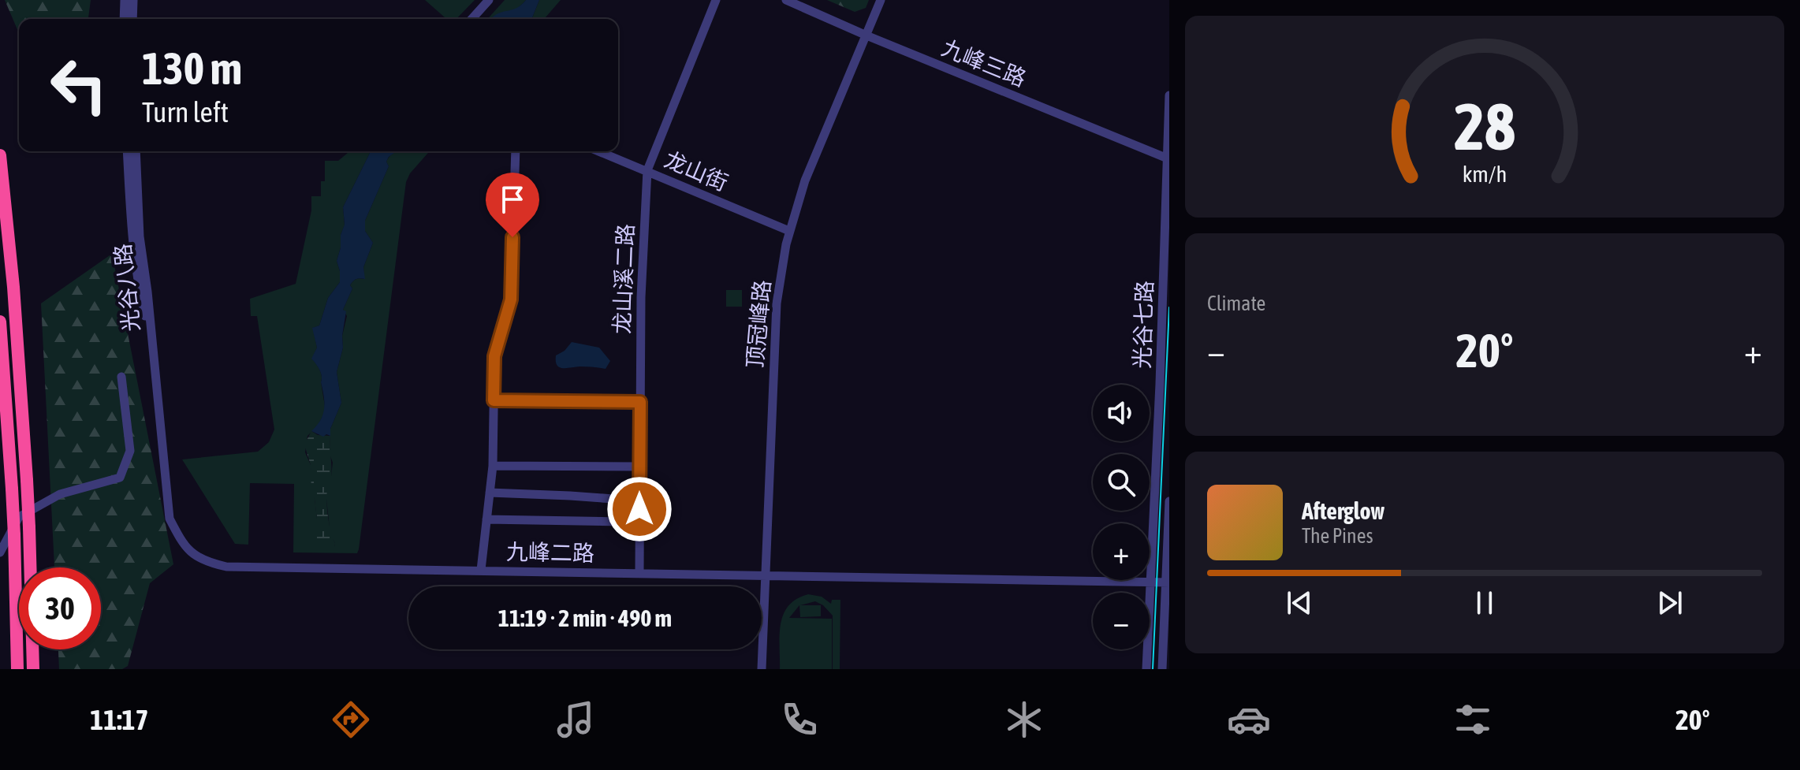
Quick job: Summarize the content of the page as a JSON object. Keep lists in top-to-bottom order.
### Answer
{
  "streets": {
    "street": [
      "九峰三路",
      "龙山街",
      "龙山溪二路",
      "光谷八路",
      "顶冠峰路",
      "光谷七路",
      "九峰二路"
    ]
  },
  "crossings": [
    ["九峰三路", "顶冠峰路"],
    ["九峰三路", "光谷七路"],
    ["龙山街", "龙山溪二路"],
    ["龙山街", "顶冠峰路"],
    ["龙山溪二路", "九峰二路"],
    ["光谷八路", "九峰二路"],
    ["顶冠峰路", "九峰二路"],
    ["光谷七路", "九峰二路"]
  ],
  "page": {
    "turn": ["130 m", "Turn left"],
    "tile": "Climate",
    "heat": ["−", "20°", "+"],
    "map_buttons": ["+", "−"],
    "song": ["Afterglow", "The Pines"],
    "limit": "30",
    "trip": "11:19 · 2 min · 490 m",
    "tabs": ["11:17", "20°"],
    "gauge": ["28", "km/h"]
  }
}
